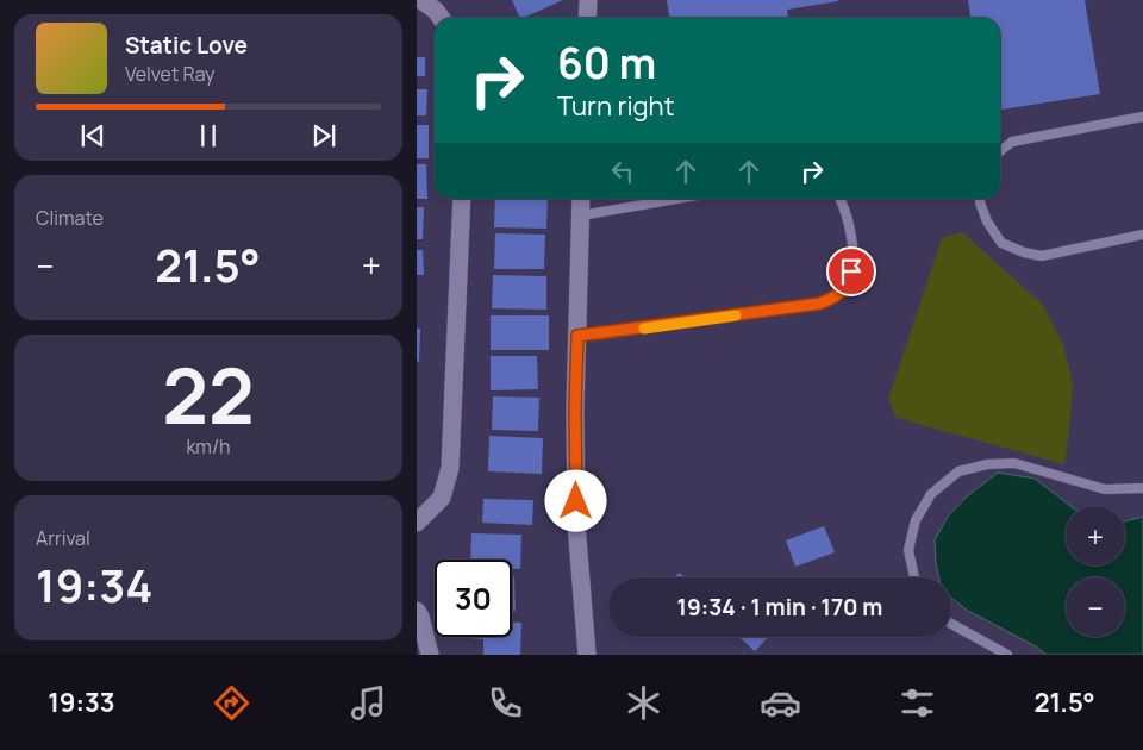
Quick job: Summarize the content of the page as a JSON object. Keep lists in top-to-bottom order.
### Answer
{
  "page": {
    "turn": ["60 m", "Turn right"],
    "song": ["Static Love", "Velvet Ray"],
    "tile": [
      "Climate",
      ["22", "km/h"],
      ["Arrival", "19:34"]
    ],
    "heat": ["−", "21.5°", "+"],
    "map_buttons": ["+", "−"],
    "limit": "30",
    "trip": "19:34 · 1 min · 170 m",
    "tabs": ["19:33", "21.5°"]
  }
}
